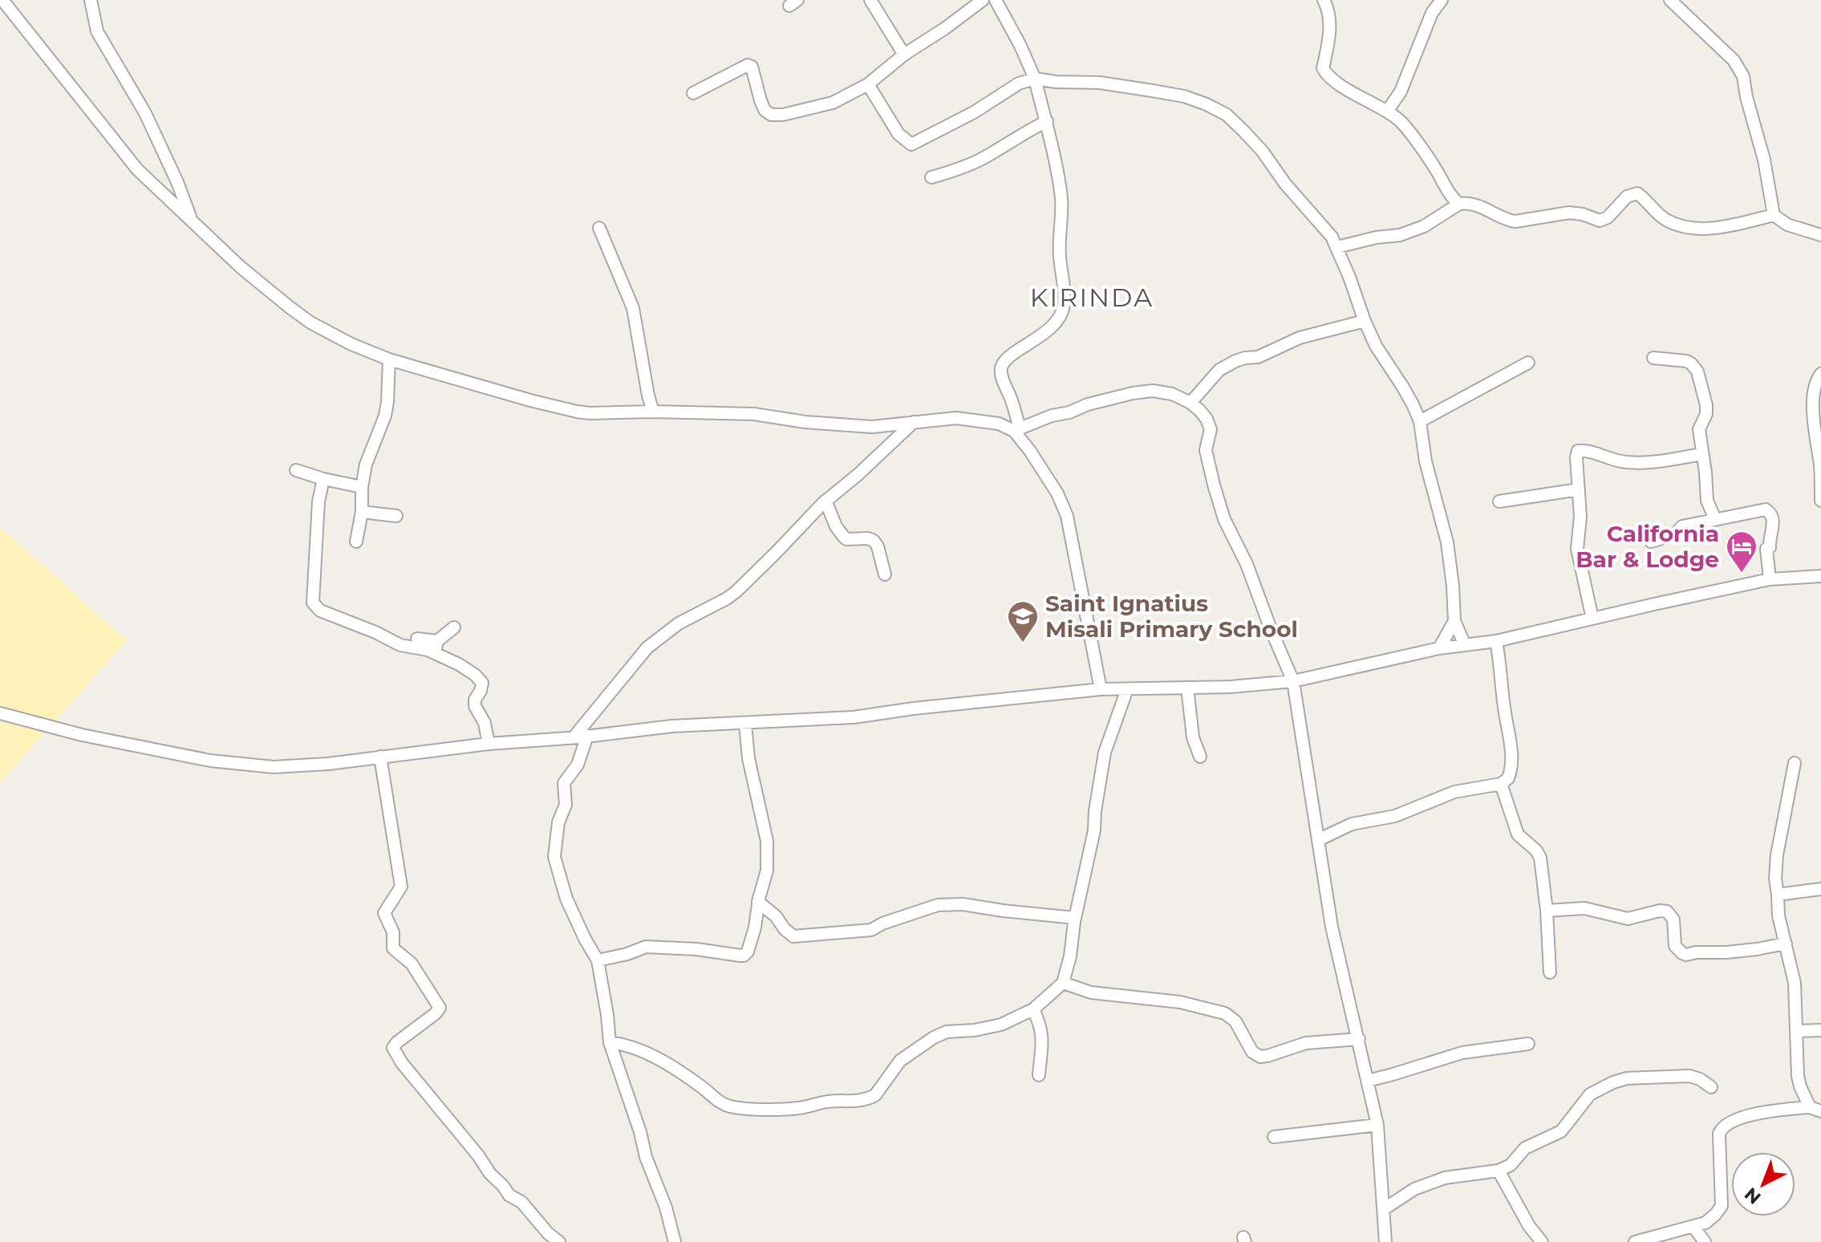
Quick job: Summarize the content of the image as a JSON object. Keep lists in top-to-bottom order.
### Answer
{
  "districts": ["KIRINDA"],
  "places": {
    "hotel": ["California Bar & Lodge"],
    "school or university": ["Saint Ignatius Misali Primary School"]
  },
  "north": "bottom left"
}
